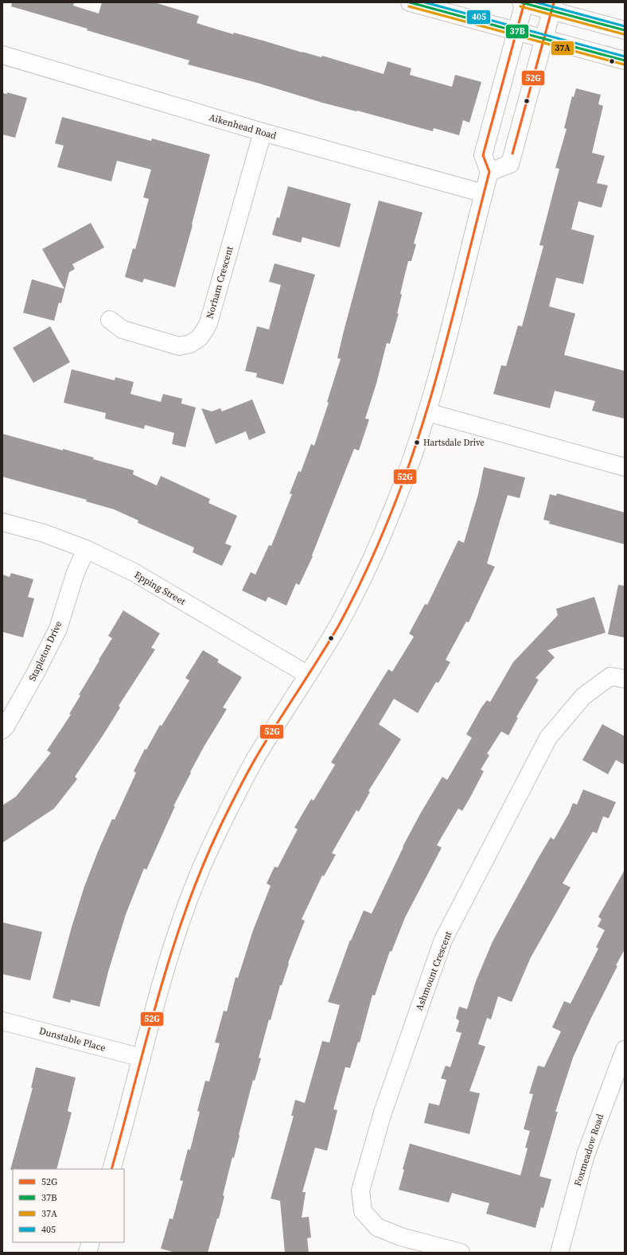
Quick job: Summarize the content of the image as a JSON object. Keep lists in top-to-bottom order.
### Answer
{
  "streets": {
    "street": [
      "Aikenhead Road",
      "Norham Crescent",
      "Epping Street",
      "Stapleton Drive",
      "Ashmount Crescent",
      "Dunstable Place",
      "Foxmeadow Road"
    ]
  },
  "crossings": [
    ["Aikenhead Road", "Norham Crescent"],
    ["Epping Street", "Stapleton Drive"]
  ],
  "places": ["Hartsdale Drive"],
  "lines": [
    "transit line 52G",
    "transit line 37B",
    "transit line 405",
    "transit line 37A"
  ],
  "legend": [
    "52G",
    "37B",
    "37A",
    "405"
  ]
}
